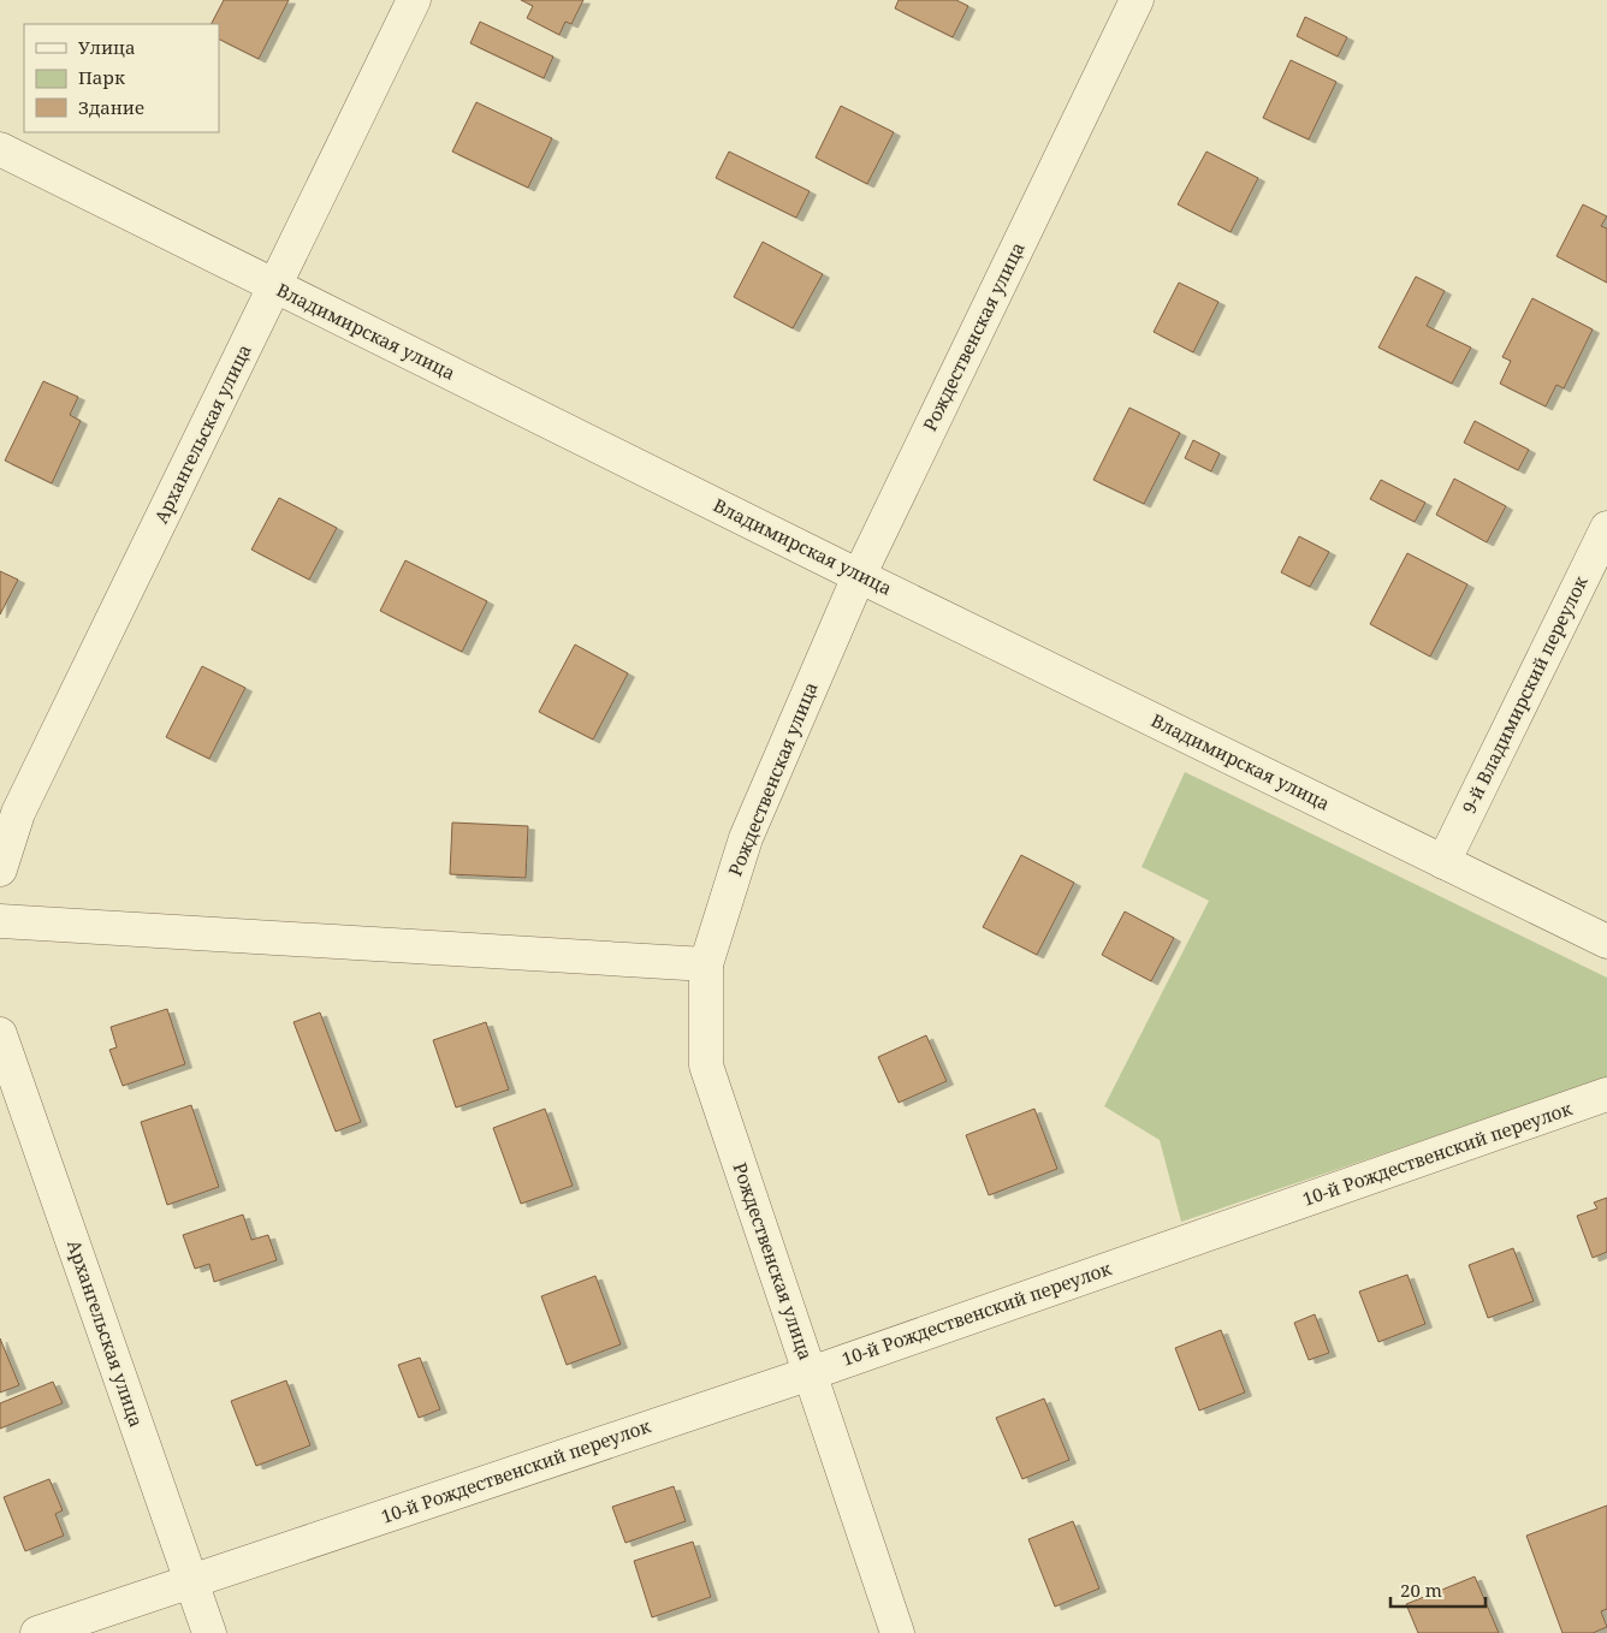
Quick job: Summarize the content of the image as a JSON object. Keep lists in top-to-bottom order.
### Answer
{
  "streets": {
    "street": [
      "Владимирская улица",
      "Рождественская улица",
      "Архангельская улица",
      "9-й Владимирский переулок",
      "10-й Рождественский переулок"
    ]
  },
  "crossings": [
    ["Владимирская улица", "Рождественская улица"],
    ["Владимирская улица", "Архангельская улица"],
    ["Владимирская улица", "9-й Владимирский переулок"],
    ["Рождественская улица", "10-й Рождественский переулок"],
    ["Архангельская улица", "10-й Рождественский переулок"]
  ],
  "legend": ["Улица", "Парк", "Здание"],
  "scale_bar": "20 m"
}
